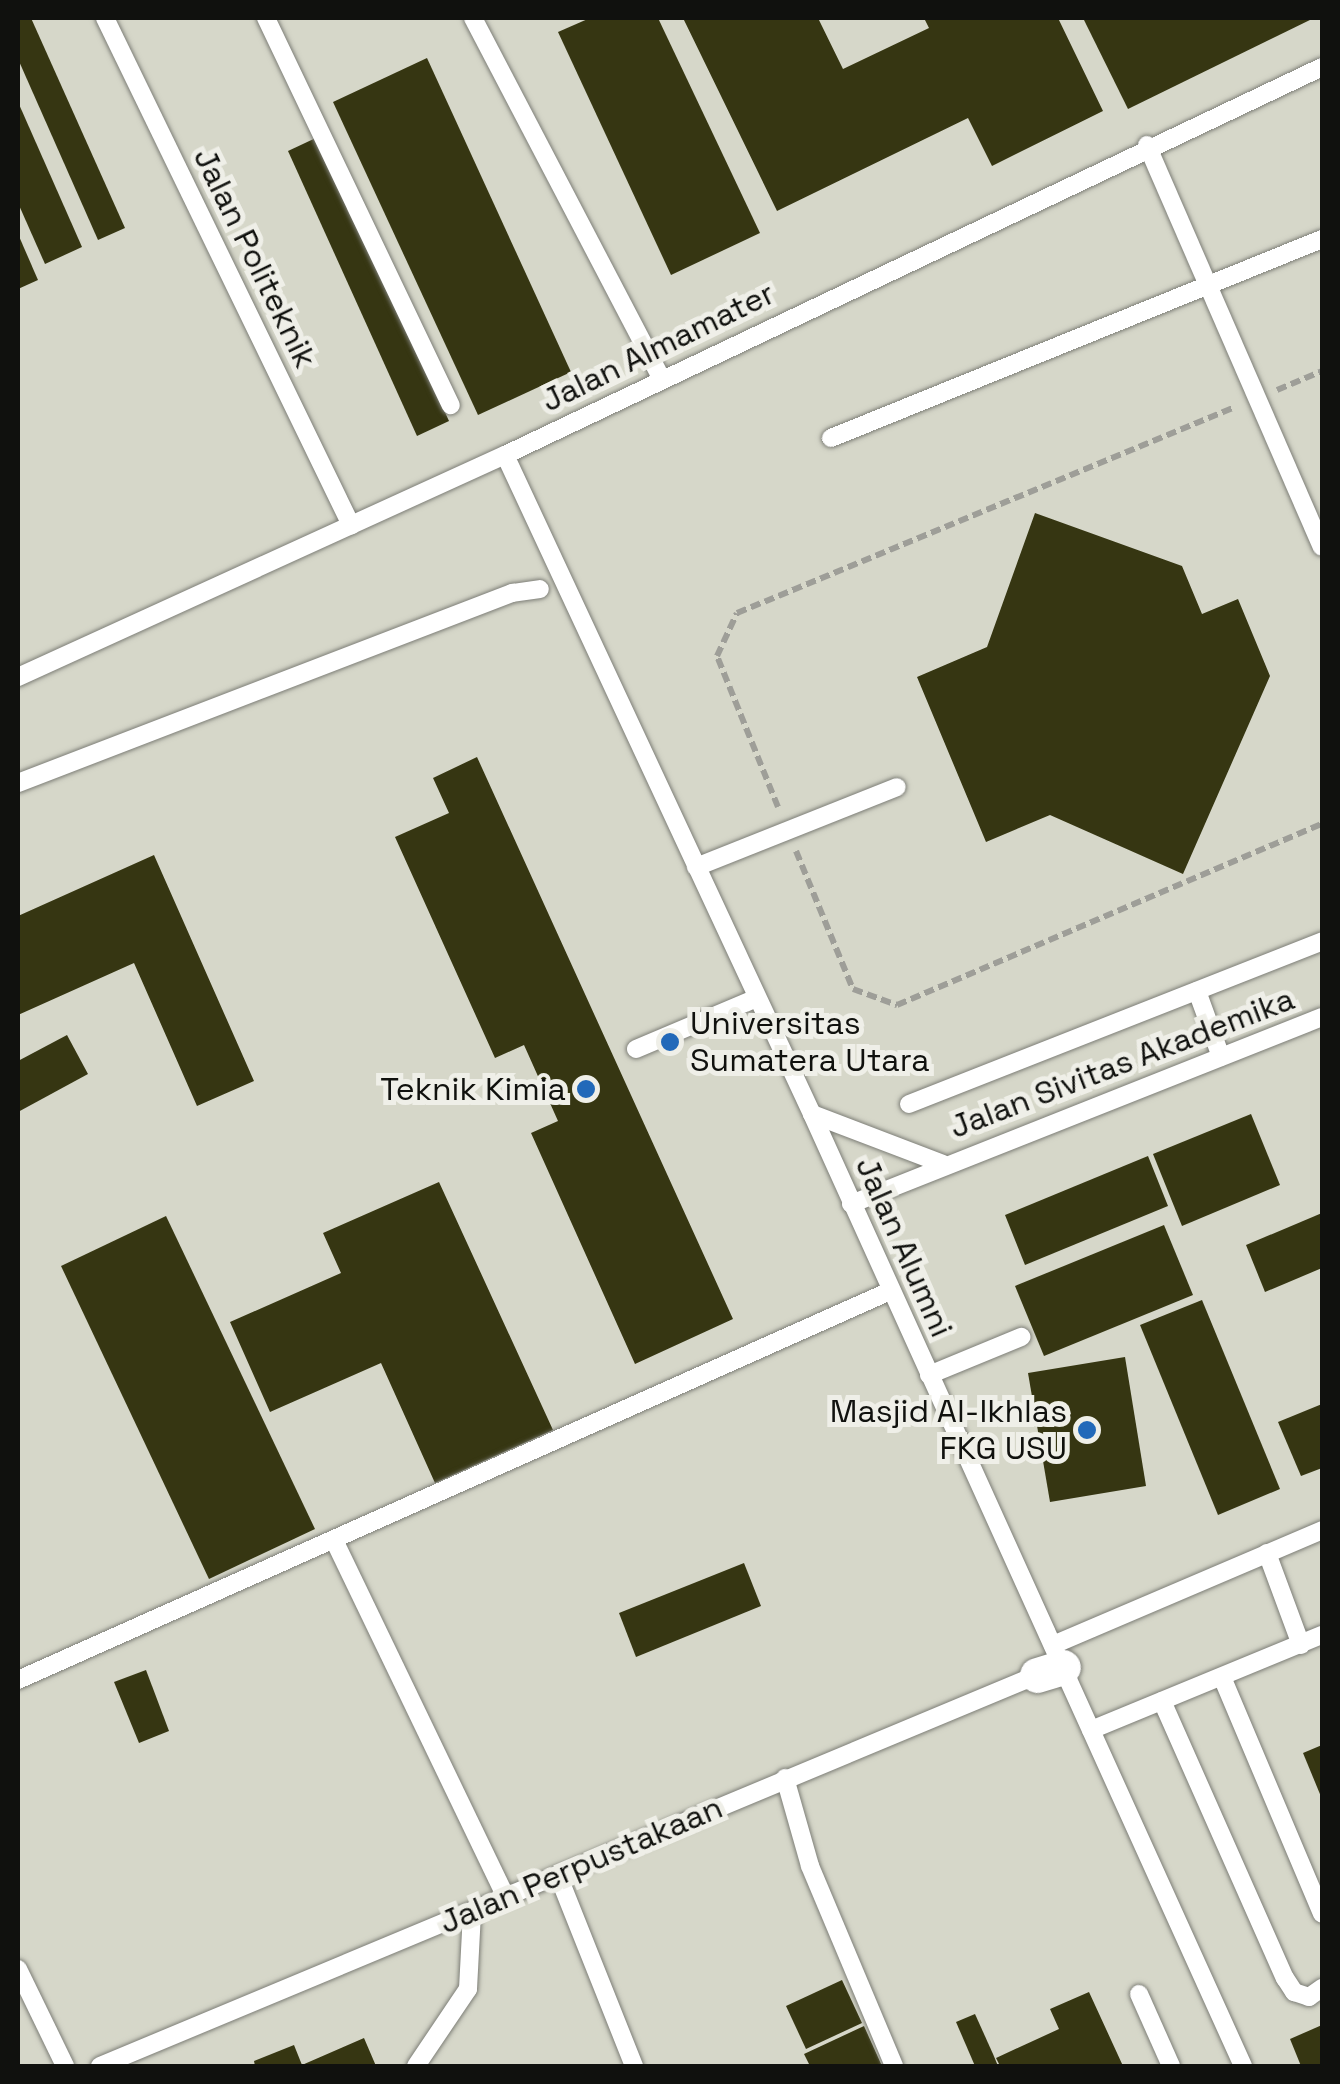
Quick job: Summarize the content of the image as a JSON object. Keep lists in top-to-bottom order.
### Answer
{
  "streets": {
    "lane": [
      "Jalan Politeknik",
      "Jalan Almamater",
      "Jalan Sivitas Akademika",
      "Jalan Alumni",
      "Jalan Perpustakaan"
    ]
  },
  "crossings": [
    ["Jalan Politeknik", "Jalan Almamater"],
    ["Jalan Almamater", "Jalan Alumni"],
    ["Jalan Sivitas Akademika", "Jalan Alumni"],
    ["Jalan Alumni", "Jalan Perpustakaan"]
  ],
  "places": ["Universitas Sumatera Utara", "Teknik Kimia", "Masjid Al-Ikhlas FKG USU"]
}
